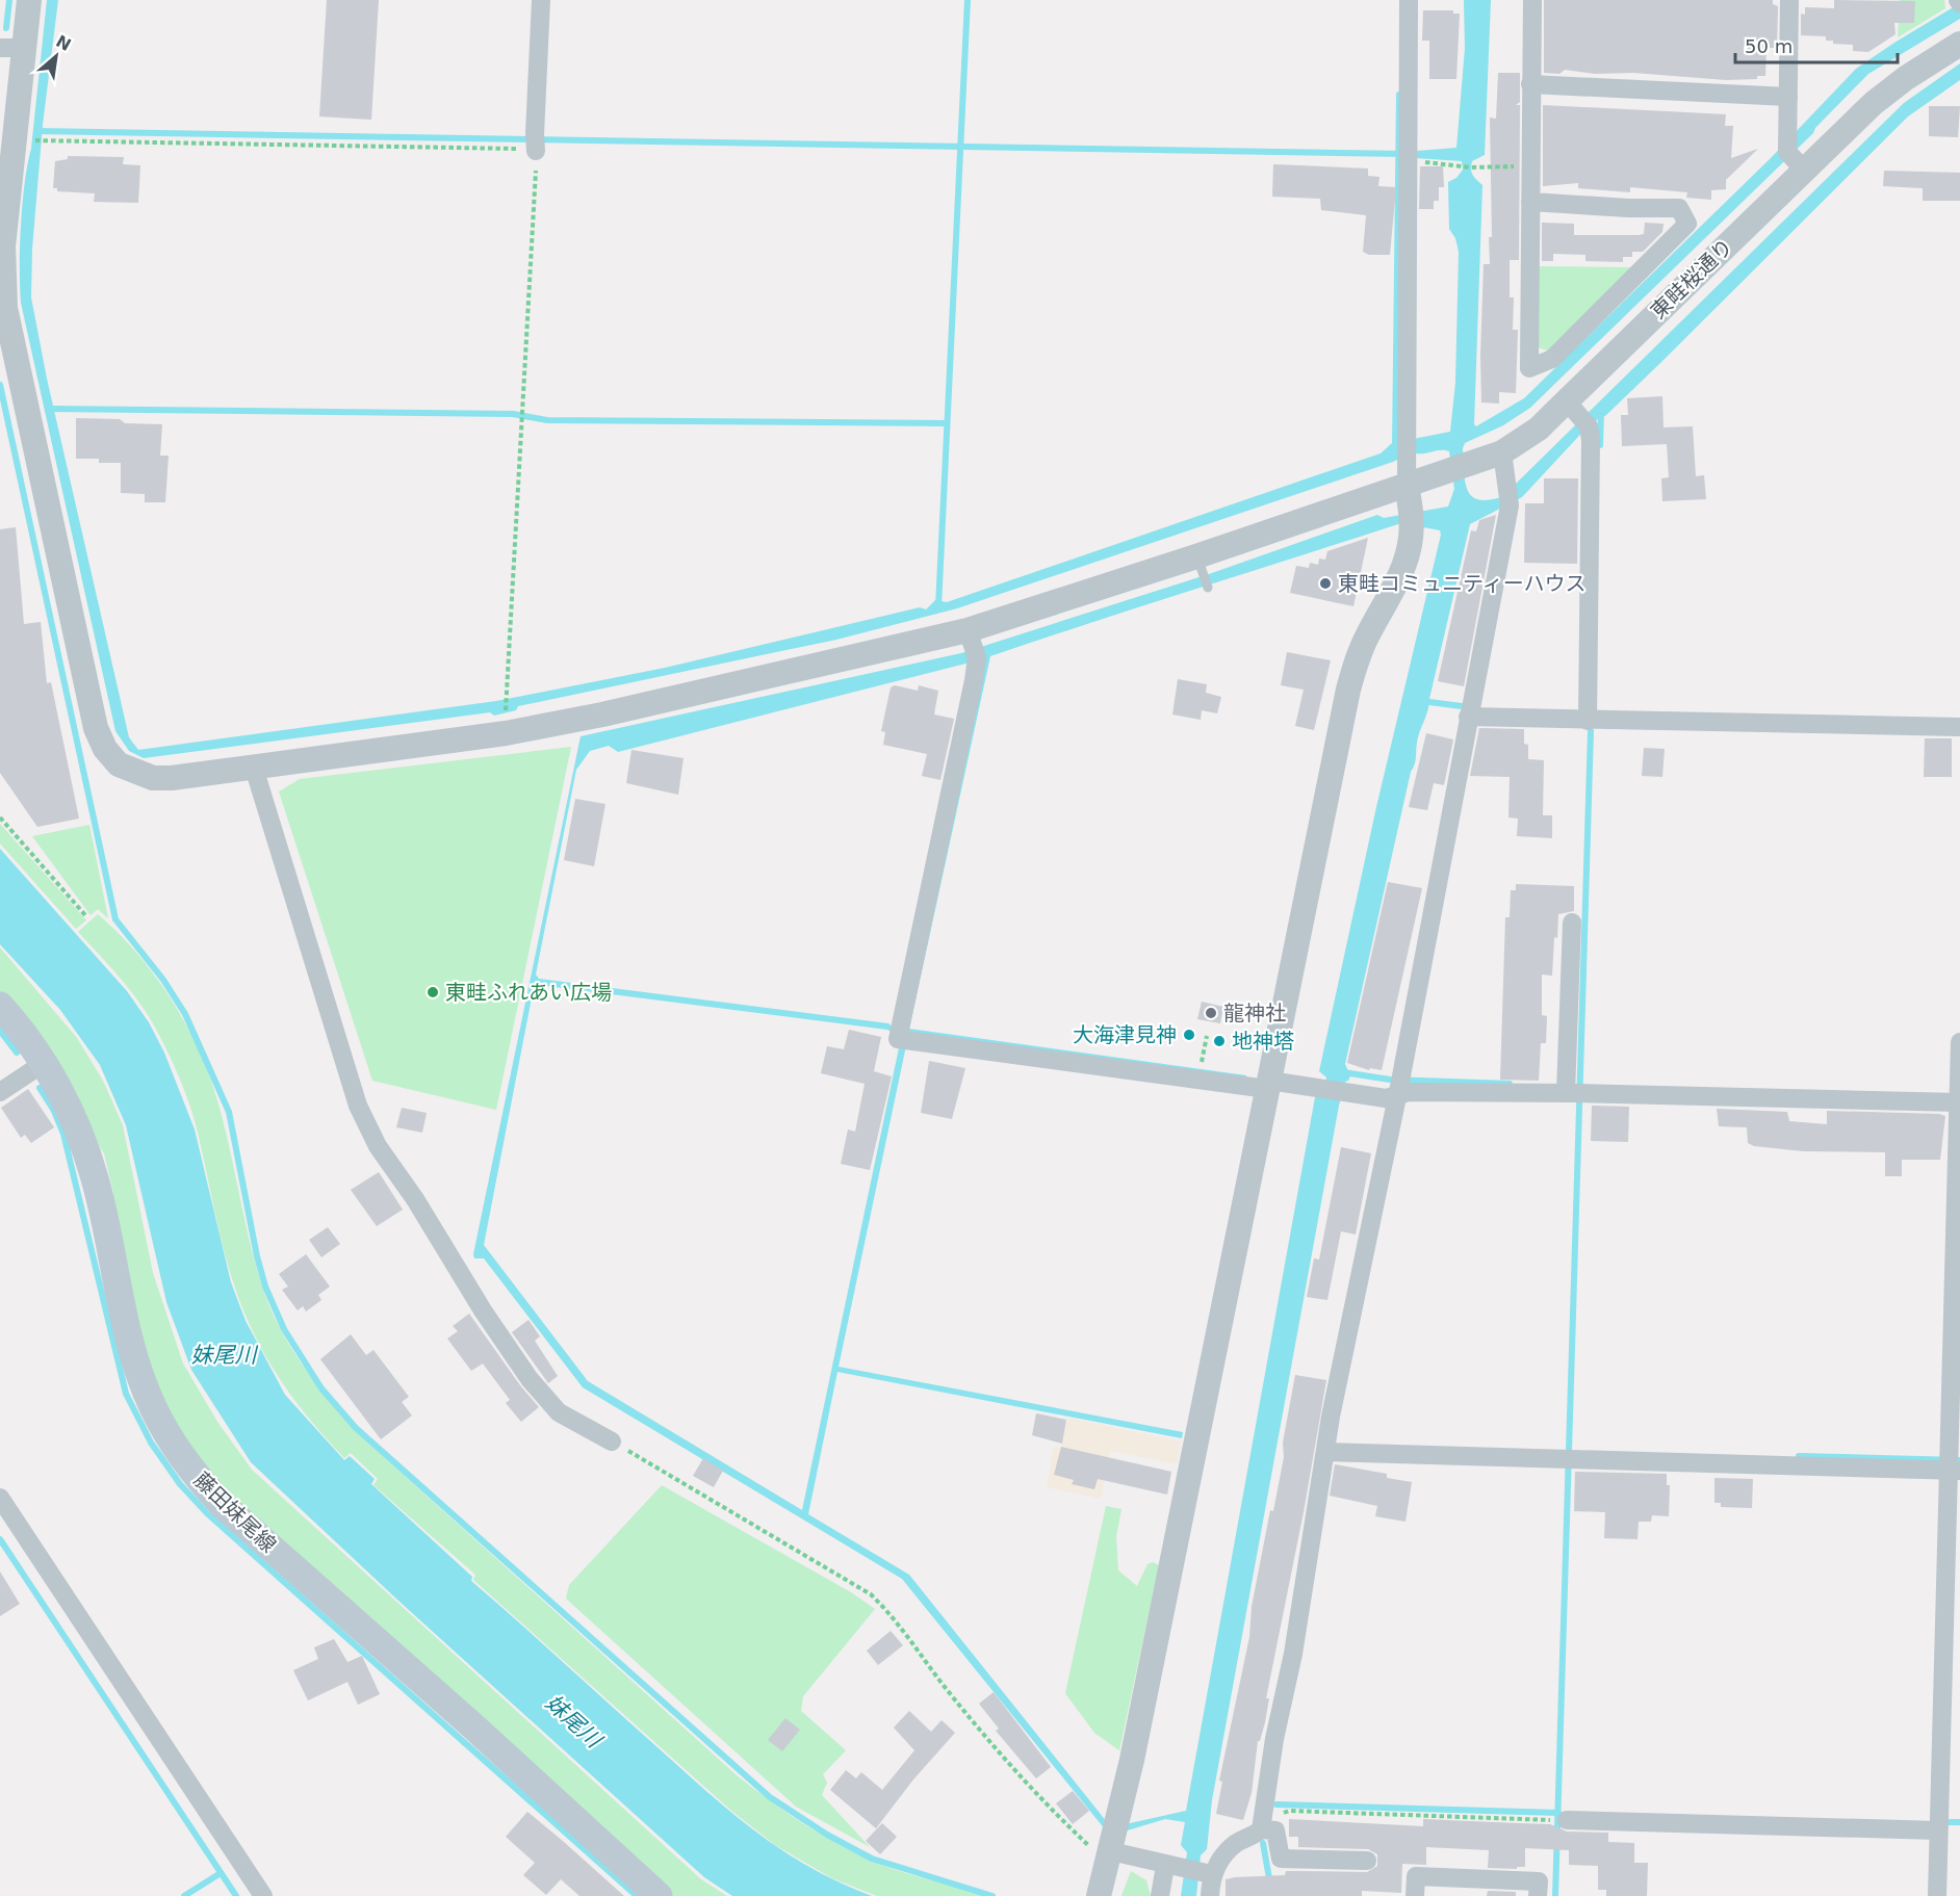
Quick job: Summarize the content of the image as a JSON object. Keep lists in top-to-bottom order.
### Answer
{
  "streets": {
    "main road": ["藤田妹尾線"],
    "street": ["東畦桜通り"]
  },
  "water": ["妹尾川"],
  "places": [
    "東畦コミュニティーハウス",
    "東畦ふれあい広場",
    "龍神社",
    "大海津見神",
    "地神塔"
  ],
  "scale_bar": "50 m",
  "north": "top right"
}
